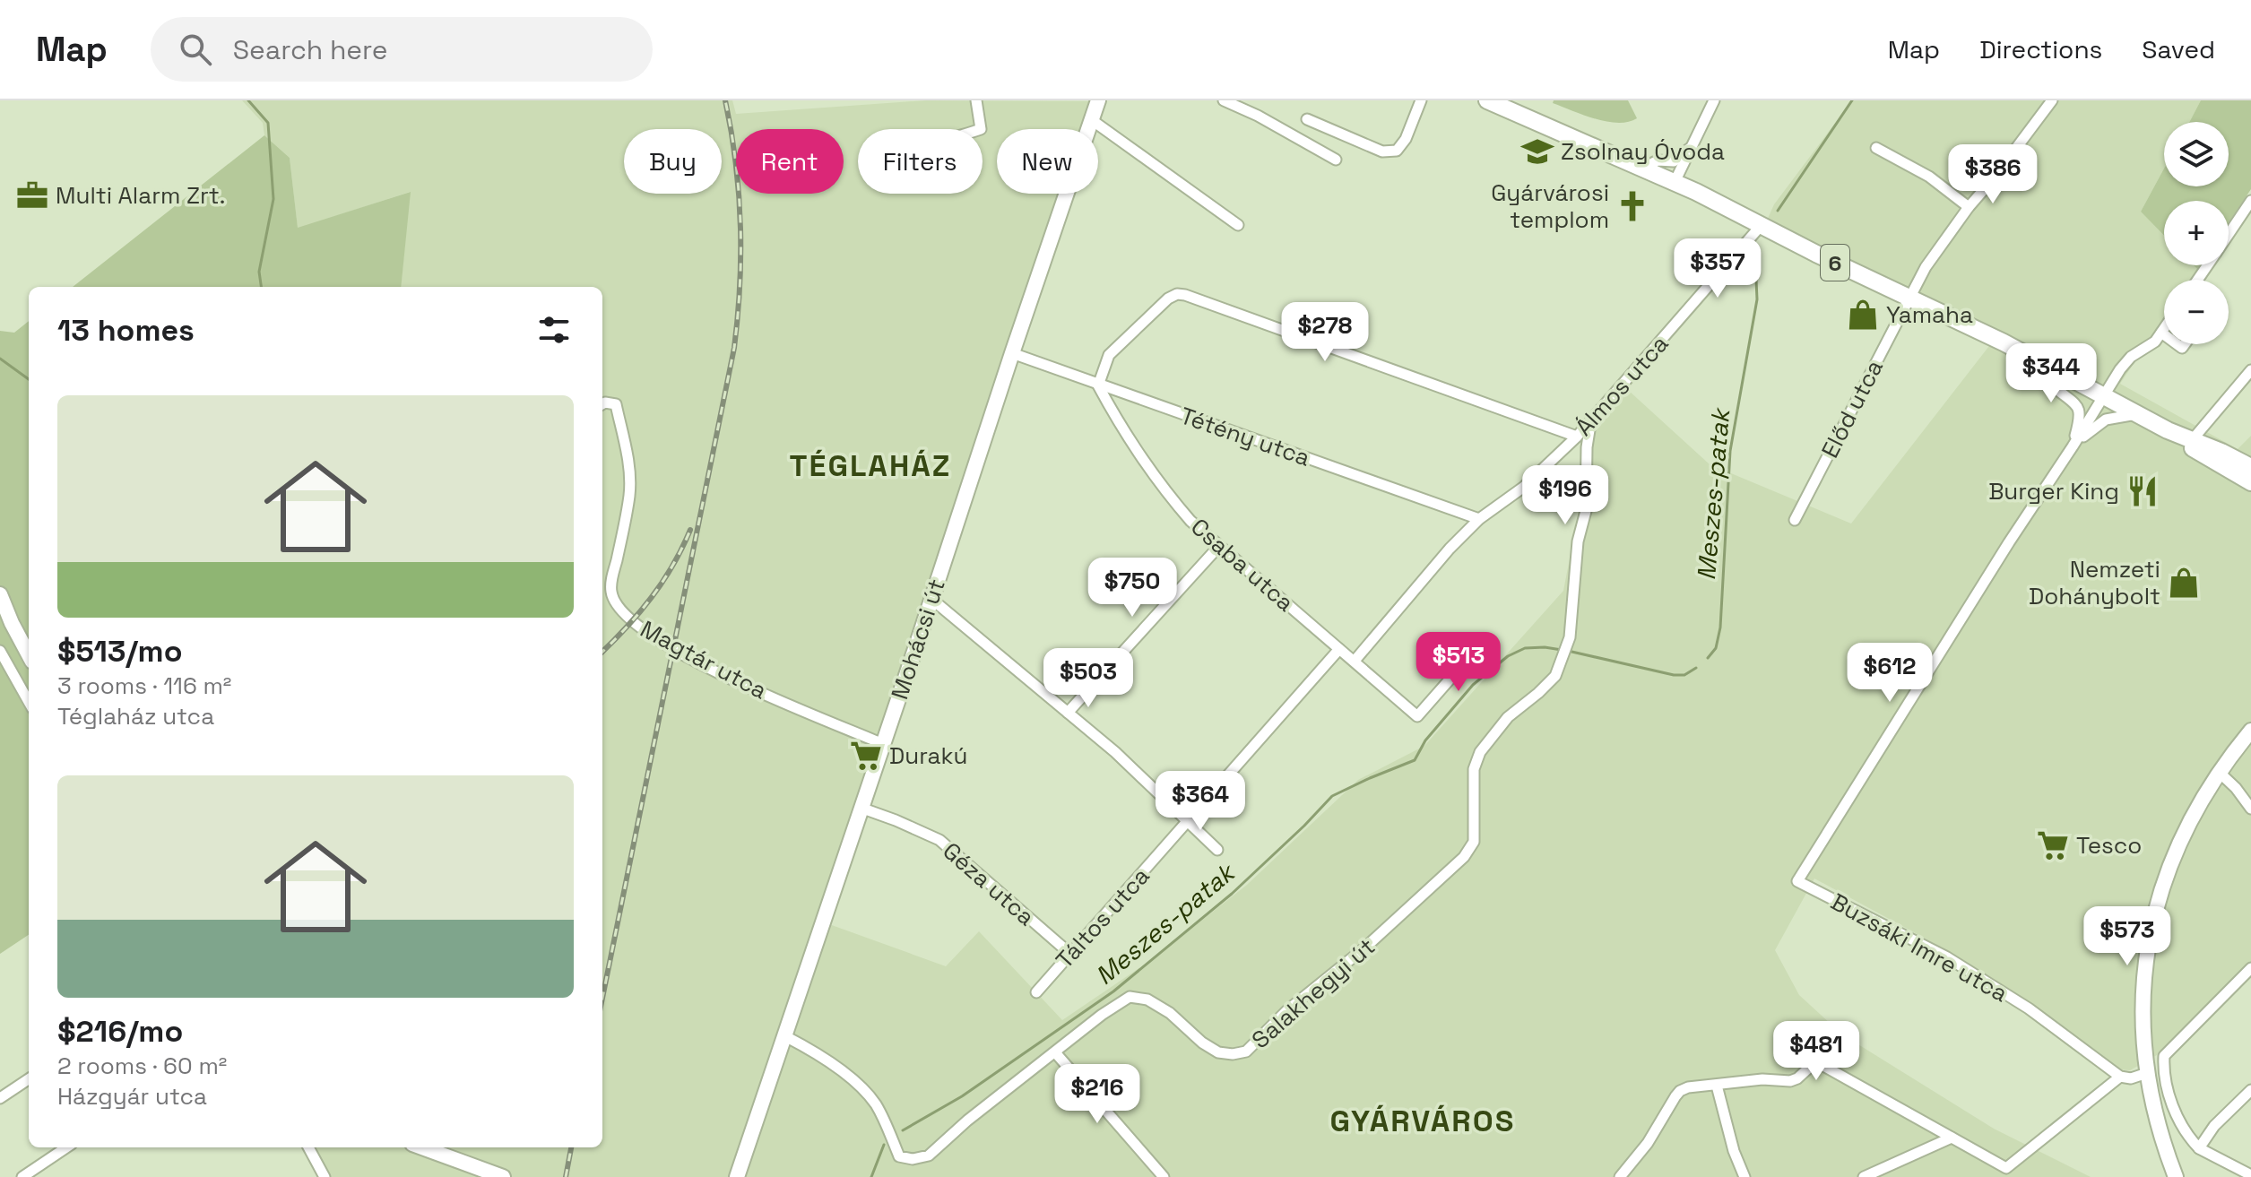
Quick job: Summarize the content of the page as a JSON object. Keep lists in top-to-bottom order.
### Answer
{
  "streets": {
    "main road": ["6", "Mohácsi út"],
    "street": [
      "Álmos utca",
      "Előd utca",
      "Tétény utca",
      "Csaba utca",
      "Magtár utca",
      "Géza utca",
      "Táltos utca",
      "Buzsáki Imre utca",
      "Salakhegyi út"
    ]
  },
  "crossings": [
    ["6", "Álmos utca"],
    ["6", "Előd utca"],
    ["Álmos utca", "Tétény utca"],
    ["Álmos utca", "Csaba utca"],
    ["Álmos utca", "Salakhegyi út"],
    ["Tétény utca", "Csaba utca"],
    ["Tétény utca", "Mohácsi út"],
    ["Csaba utca", "Táltos utca"],
    ["Mohácsi út", "Magtár utca"],
    ["Mohácsi út", "Géza utca"],
    ["Mohácsi út", "Salakhegyi út"],
    ["Géza utca", "Táltos utca"]
  ],
  "districts": ["TÉGLAHÁZ", "GYÁRVÁROS"],
  "water": ["Meszes-patak"],
  "places": {
    "school or university": ["Zsolnay Óvoda"],
    "office": ["Multi Alarm Zrt."],
    "church": ["Gyárvárosi templom"],
    "shop": ["Yamaha", "Nemzeti Dohánybolt"],
    "restaurant": ["Burger King"],
    "supermarket": ["Durakú", "Tesco"]
  },
  "page": {
    "header": "Map",
    "search": "Search here",
    "nav": ["Map", "Directions", "Saved"],
    "map_buttons": ["+", "−"],
    "chip": [
      "Buy",
      "Rent",
      "Filters",
      "New"
    ],
    "price": [
      "$386",
      "$357",
      "$278",
      "$344",
      "$196",
      "$750",
      "$513",
      "$612",
      "$503",
      "$364",
      "$573",
      "$481",
      "$216"
    ],
    "heading": "13 homes",
    "list": [
      {
        "name": "$513/mo",
        "note": "3 rooms · 116 m² · Téglaház utca"
      },
      {
        "name": "$216/mo",
        "note": "2 rooms · 60 m² · Házgyár utca"
      }
    ]
  }
}
